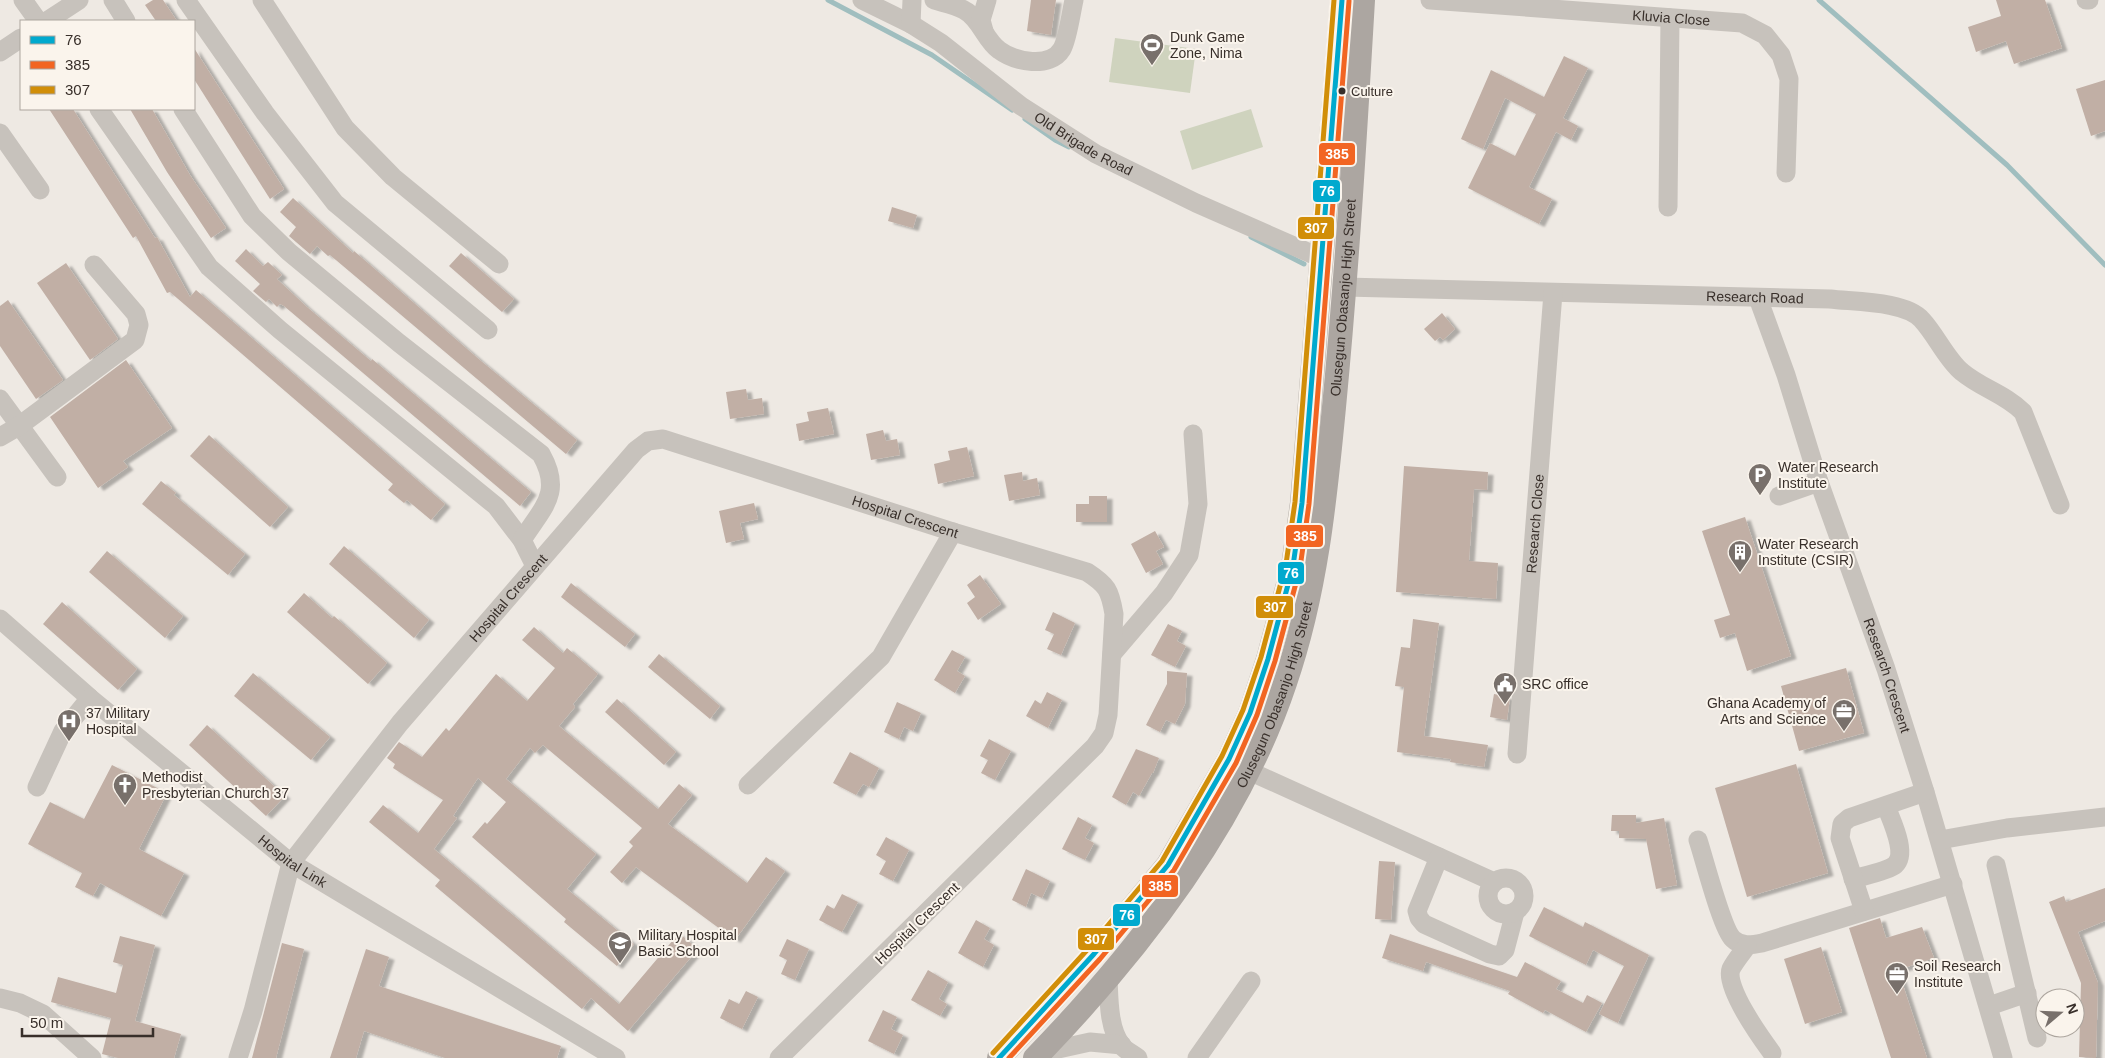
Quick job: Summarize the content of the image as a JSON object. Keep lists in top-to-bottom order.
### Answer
{
  "streets": {
    "main road": ["Olusegun Obasanjo High Street"],
    "street": [
      "Kluvia Close",
      "Old Brigade Road",
      "Research Road",
      "Hospital Crescent",
      "Research Close",
      "Research Crescent",
      "Hospital Link"
    ]
  },
  "crossings": [
    ["Old Brigade Road", "Olusegun Obasanjo High Street"],
    ["Olusegun Obasanjo High Street", "Research Road"],
    ["Research Road", "Research Close"],
    ["Research Road", "Research Crescent"],
    ["Hospital Crescent", "Hospital Link"]
  ],
  "places": {
    "sports": ["Dunk Game Zone, Nima"],
    "other": ["Culture"],
    "parking": ["Water Research Institute"],
    "building": ["Water Research Institute (CSIR)"],
    "public building": ["SRC office"],
    "office": ["Ghana Academy of Arts and Science", "Soil Research Institute"],
    "hospital": ["37 Military Hospital"],
    "church": ["Methodist Presbyterian Church 37"],
    "school or university": ["Military Hospital Basic School"]
  },
  "lines": ["transit line 76", "transit line 307", "transit line 385"],
  "legend": ["76", "385", "307"],
  "scale_bar": "50 m",
  "north": "right"
}
